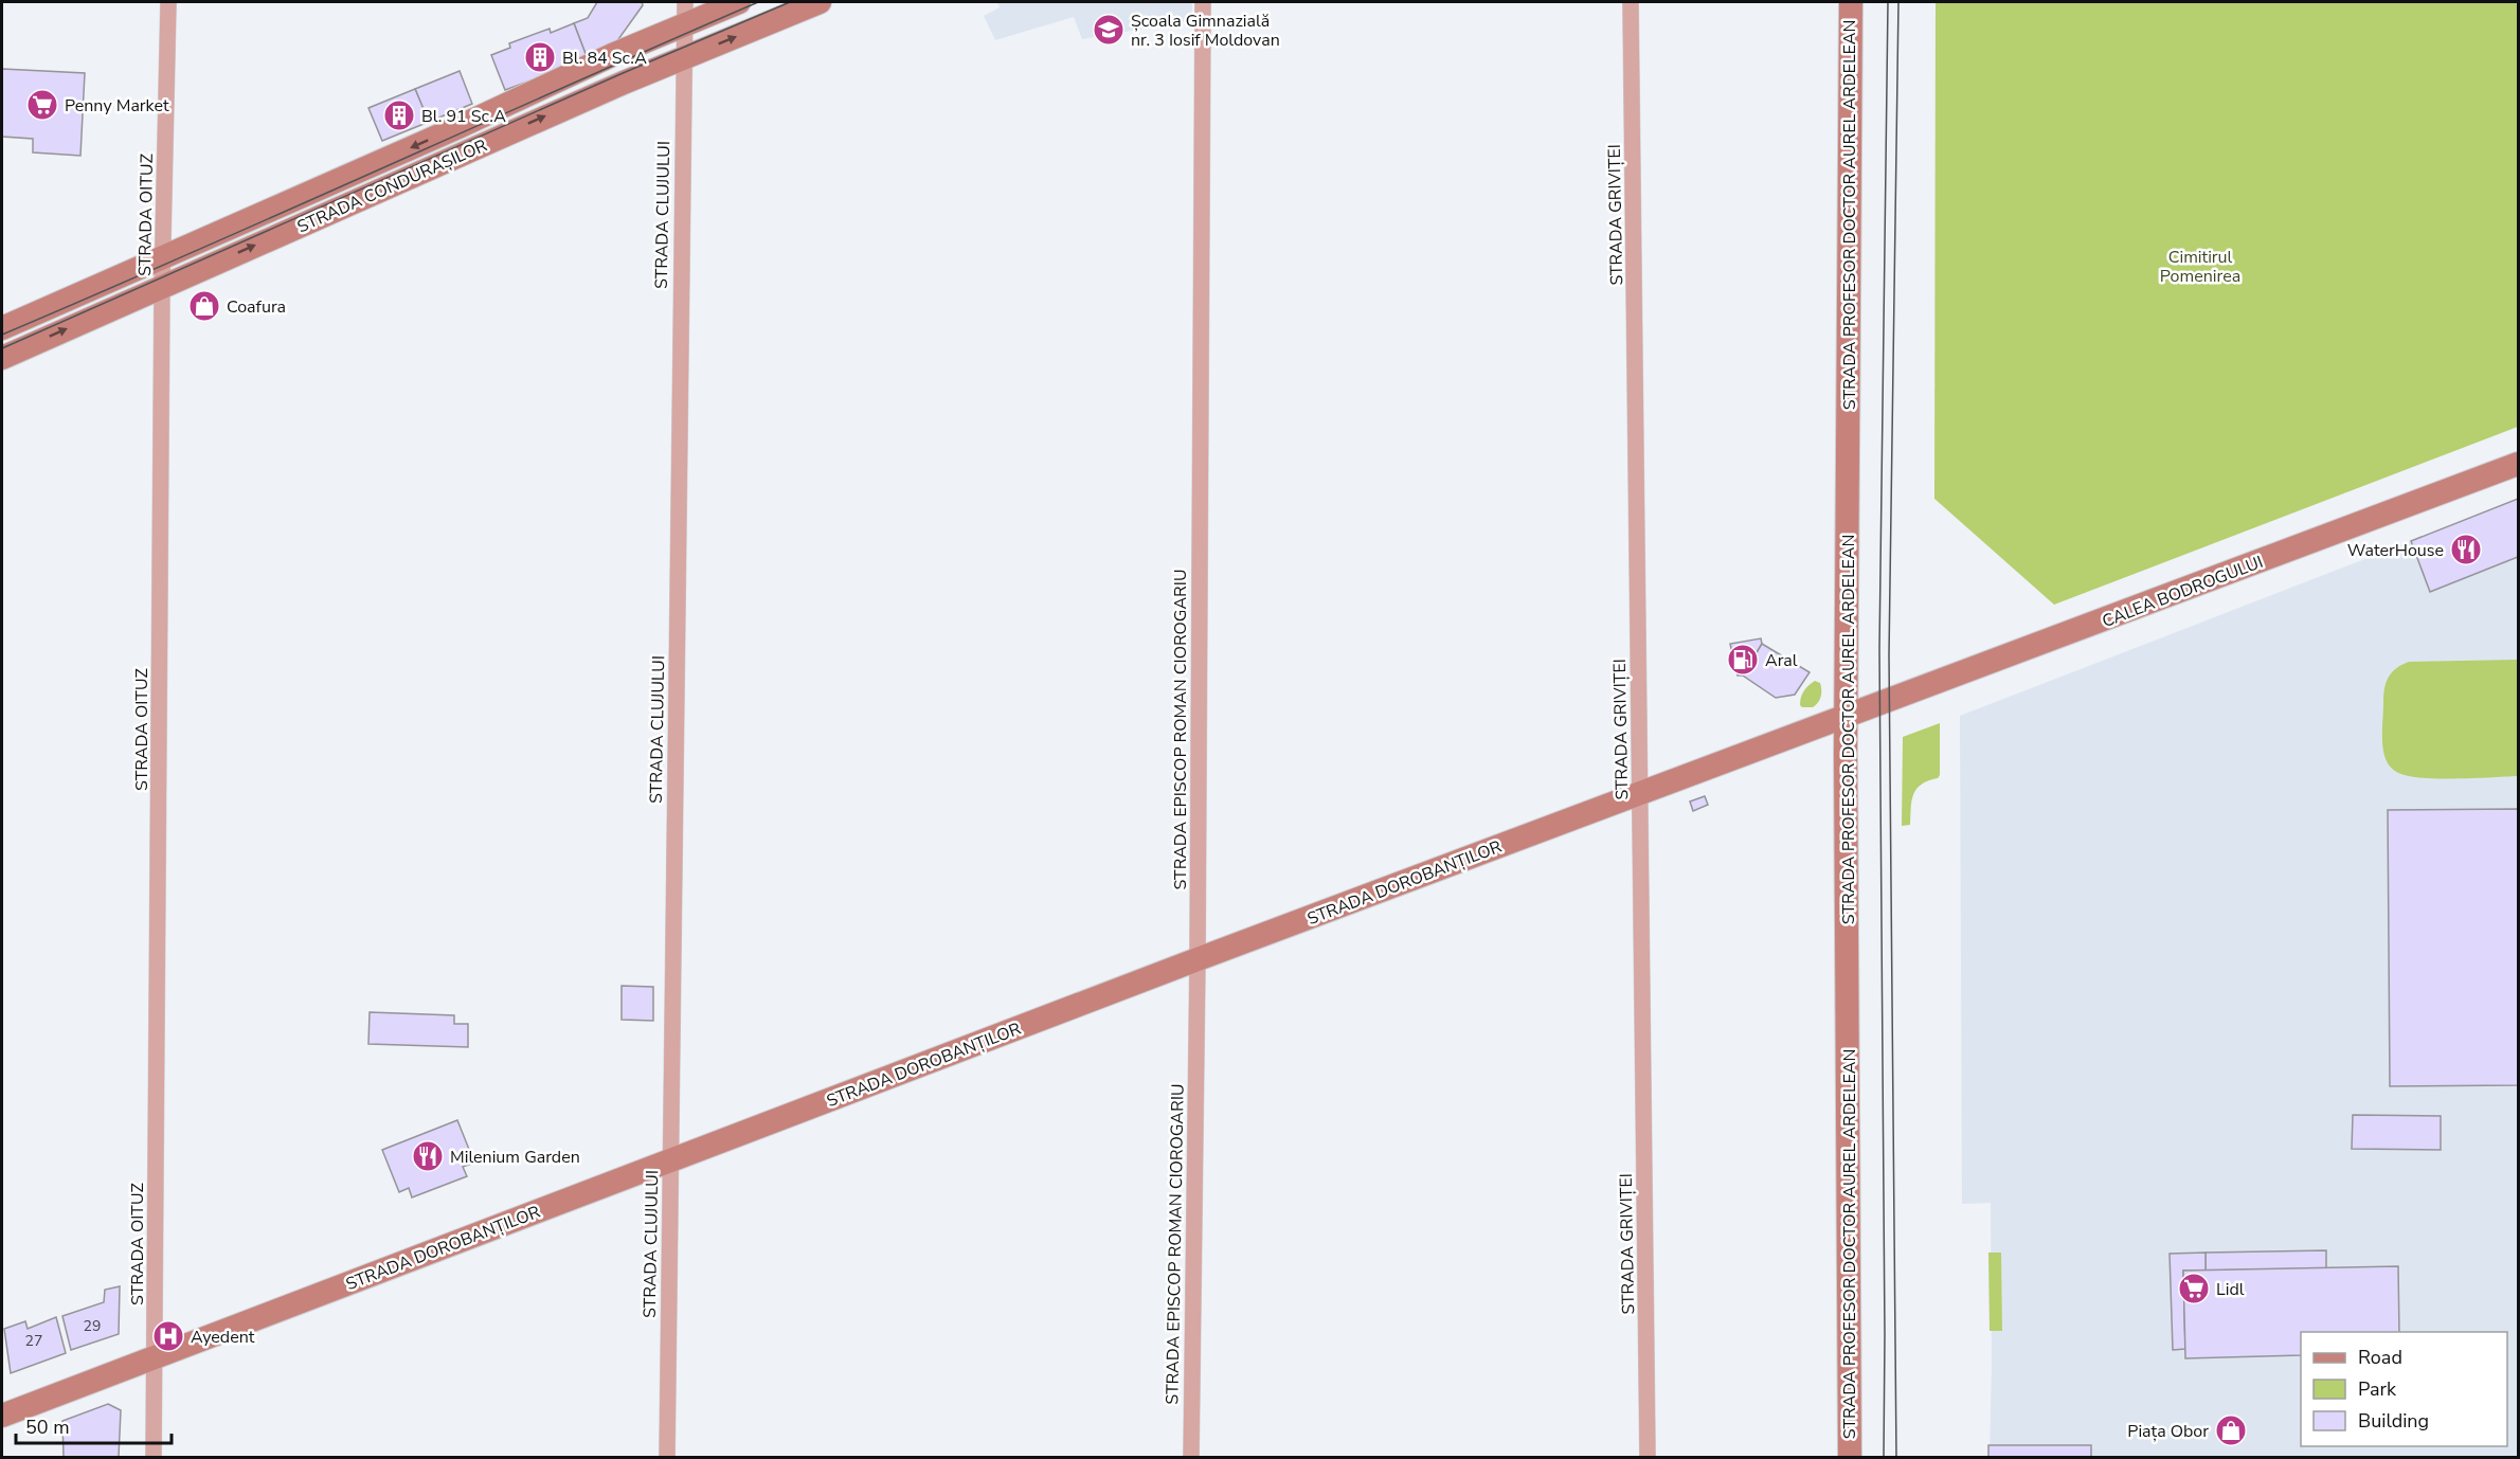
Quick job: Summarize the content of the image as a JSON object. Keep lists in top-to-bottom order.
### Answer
{
  "streets": {
    "main road": [
      "STRADA CONDURAȘILOR",
      "STRADA PROFESOR DOCTOR AUREL ARDELEAN",
      "CALEA BODROGULUI",
      "STRADA DOROBANȚILOR"
    ],
    "street": [
      "STRADA OITUZ",
      "STRADA CLUJULUI",
      "STRADA GRIVIȚEI",
      "STRADA EPISCOP ROMAN CIOROGARIU"
    ]
  },
  "crossings": [
    ["STRADA CONDURAȘILOR", "STRADA OITUZ"],
    ["STRADA CONDURAȘILOR", "STRADA CLUJULUI"],
    ["STRADA OITUZ", "STRADA DOROBANȚILOR"],
    ["STRADA CLUJULUI", "STRADA DOROBANȚILOR"],
    ["STRADA GRIVIȚEI", "STRADA DOROBANȚILOR"],
    ["STRADA PROFESOR DOCTOR AUREL ARDELEAN", "CALEA BODROGULUI"],
    ["STRADA PROFESOR DOCTOR AUREL ARDELEAN", "STRADA DOROBANȚILOR"],
    ["CALEA BODROGULUI", "STRADA DOROBANȚILOR"],
    ["STRADA EPISCOP ROMAN CIOROGARIU", "STRADA DOROBANȚILOR"]
  ],
  "parks": ["Cimitirul Pomenirea"],
  "places": {
    "school or university": ["Școala Gimnazială nr. 3 Iosif Moldovan"],
    "building": ["Bl. 84 Sc.A", "Bl. 91 Sc.A"],
    "supermarket": ["Penny Market", "Lidl"],
    "shop": ["Coafura", "Piața Obor"],
    "restaurant": ["WaterHouse", "Milenium Garden"],
    "fuel station": ["Aral"],
    "hospital": ["Ayedent"]
  },
  "house_numbers": ["29", "27"],
  "legend": ["Road", "Park", "Building"],
  "scale_bar": "50 m"
}
